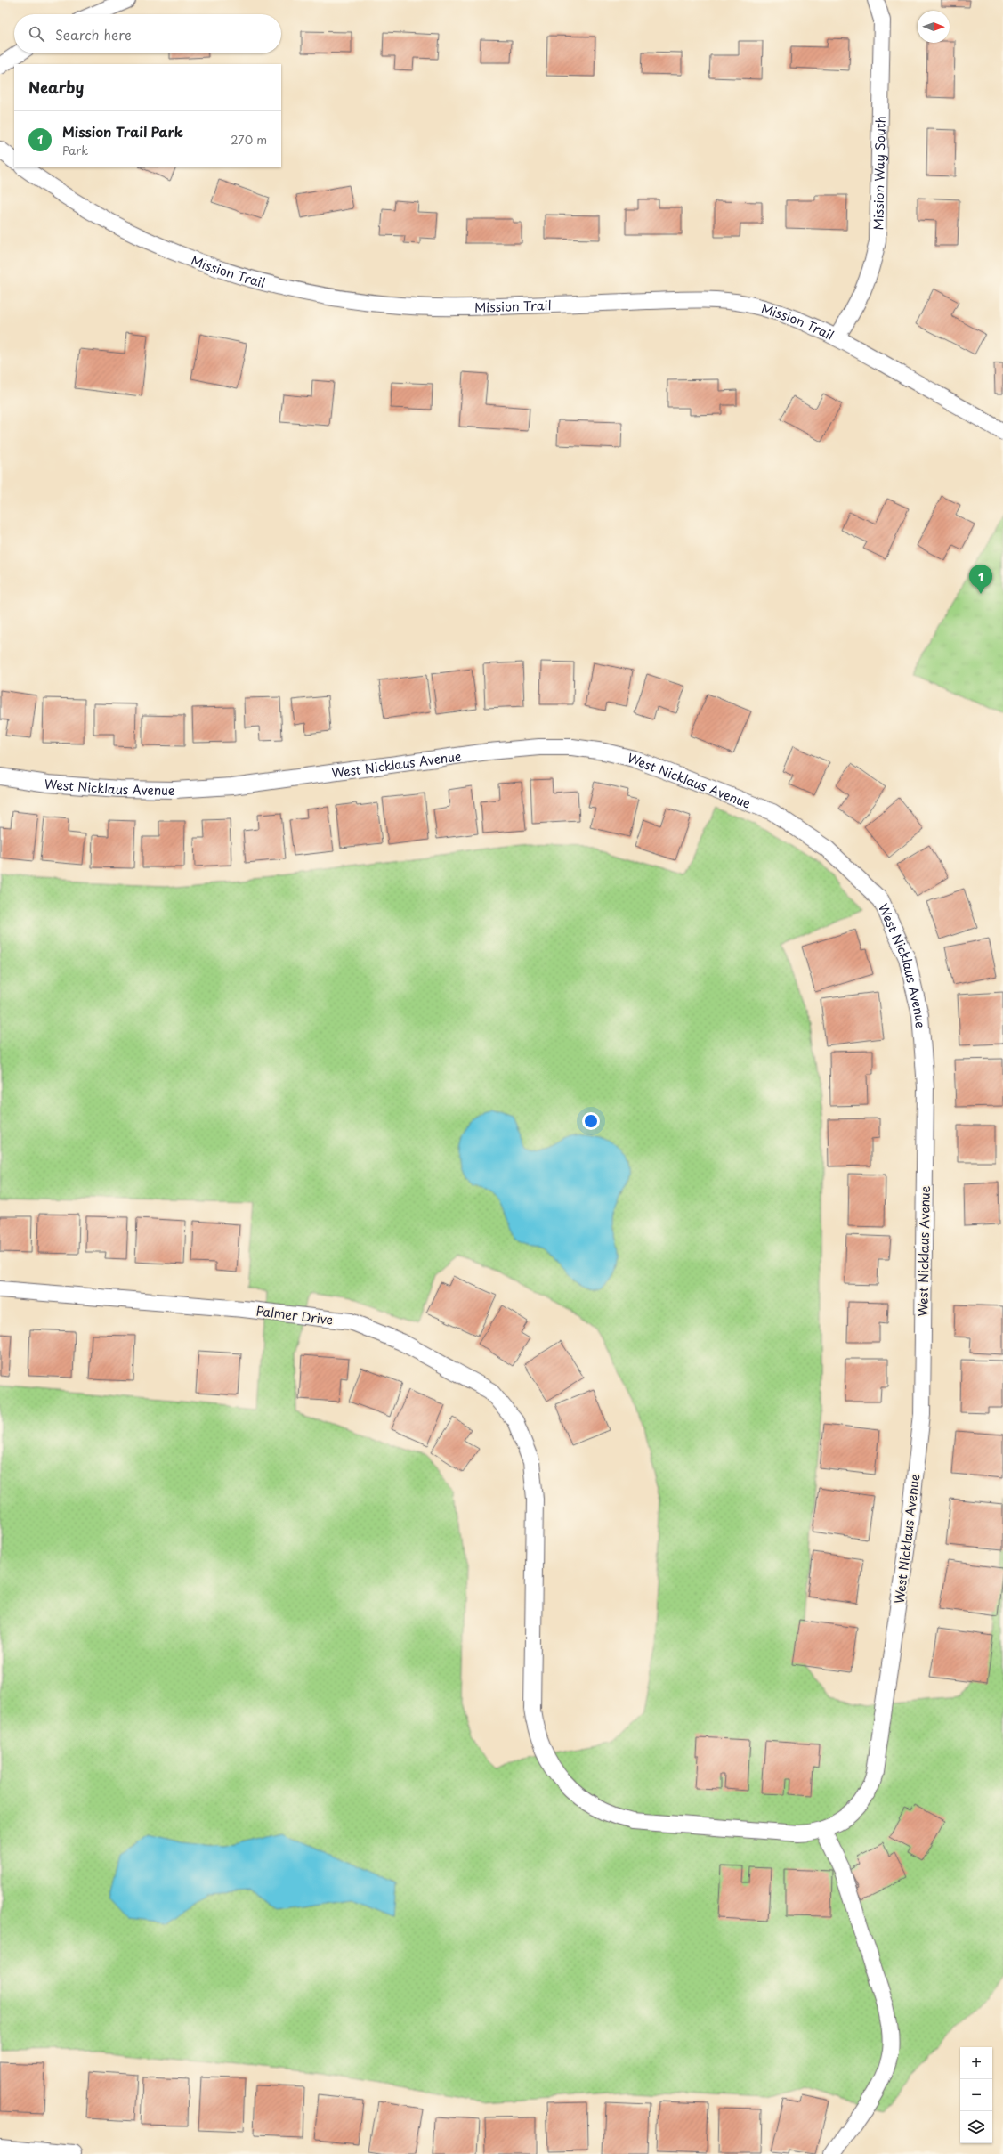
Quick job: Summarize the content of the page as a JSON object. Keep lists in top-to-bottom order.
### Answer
{
  "streets": {
    "street": [
      "Mission Way South",
      "Mission Trail",
      "West Nicklaus Avenue",
      "Palmer Drive"
    ]
  },
  "crossings": [
    ["Mission Way South", "Mission Trail"],
    ["West Nicklaus Avenue", "Palmer Drive"]
  ],
  "north": "right",
  "page": {
    "search": "Search here",
    "heading": "Nearby",
    "list": [
      {
        "mark": "1",
        "name": "Mission Trail Park",
        "note": "Park",
        "value": "270 m"
      }
    ],
    "pins": "1",
    "map_buttons": ["+", "−"]
  }
}
